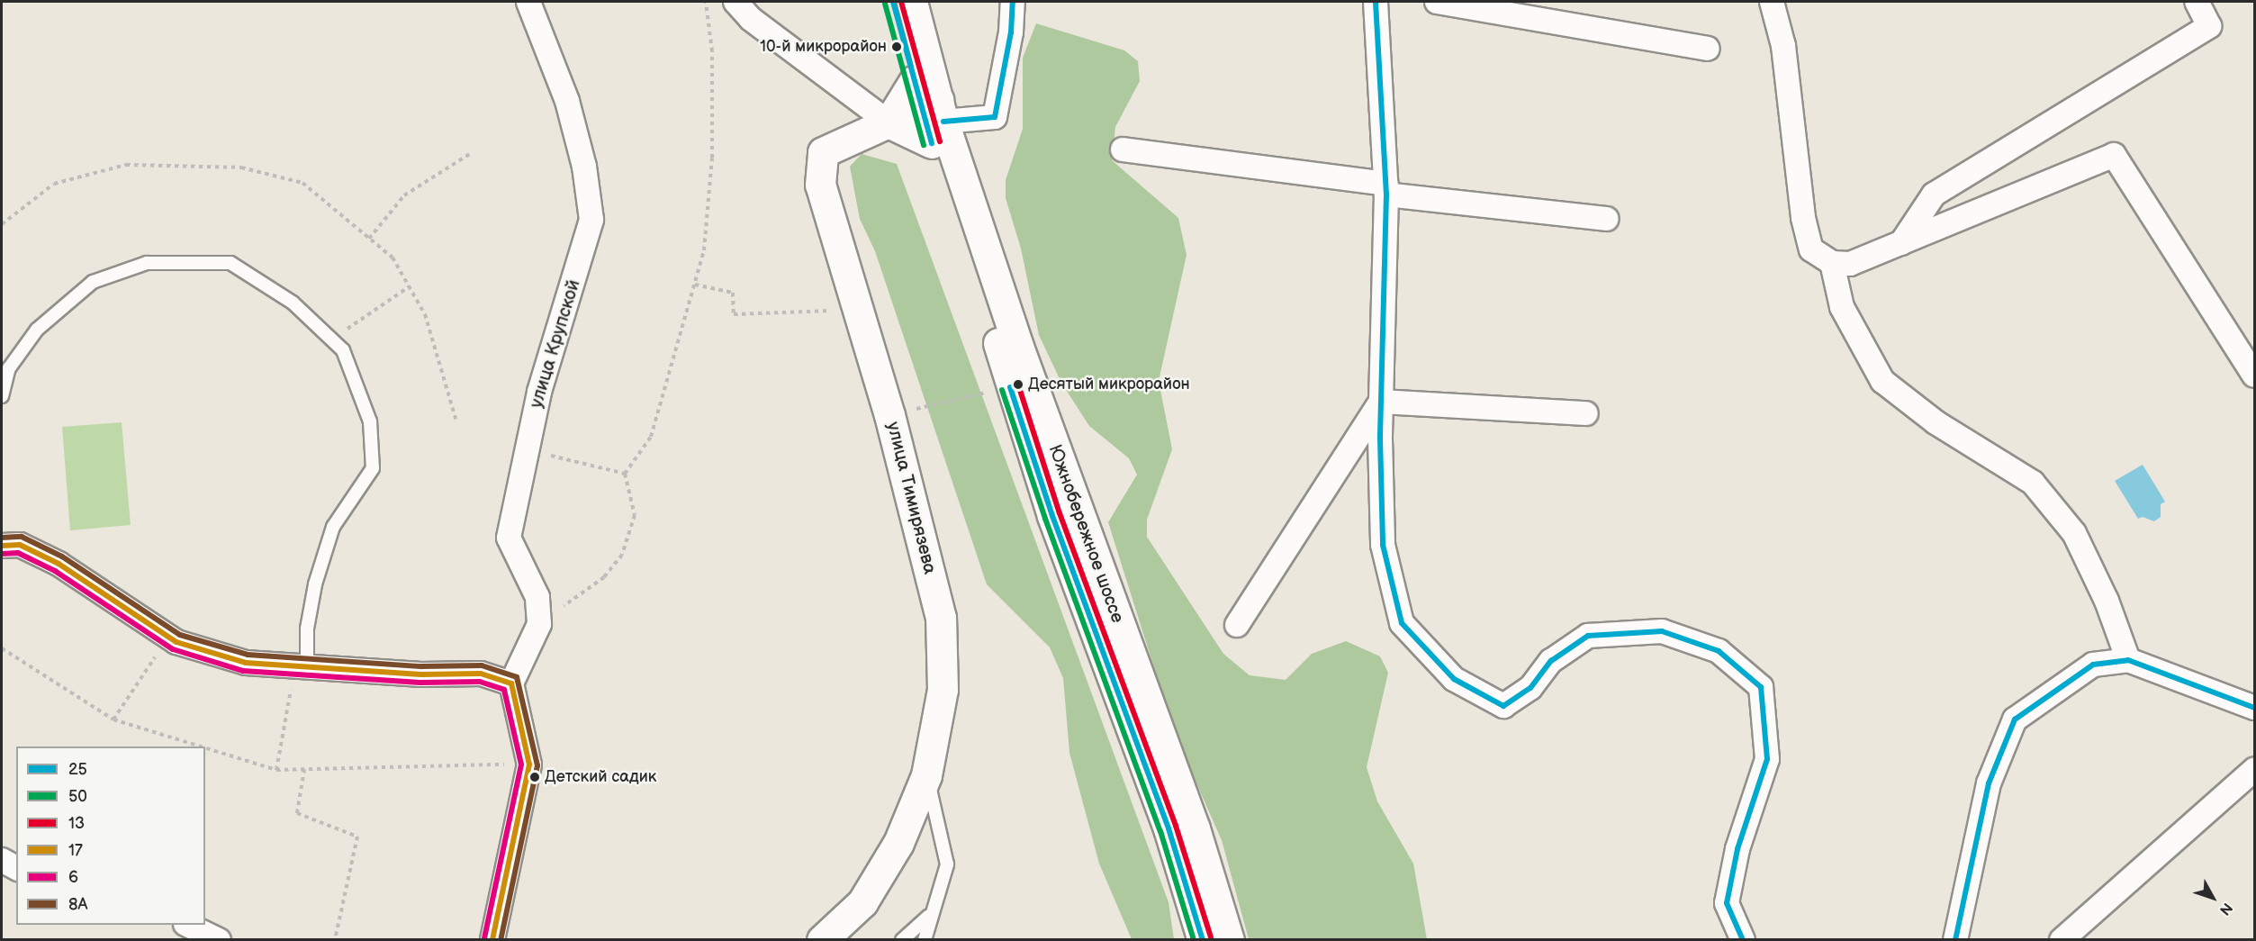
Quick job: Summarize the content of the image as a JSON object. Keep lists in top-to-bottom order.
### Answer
{
  "streets": {
    "main road": ["улица Тимирязева", "Южнобережное шоссе"],
    "street": ["улица Крупской"]
  },
  "places": ["10-й микрорайон", "Десятый микрорайон", "Детский садик"],
  "lines": [
    "transit line 25",
    "transit line 13",
    "transit line 50",
    "transit line 8А",
    "transit line 17",
    "transit line 6"
  ],
  "legend": [
    "25",
    "50",
    "13",
    "17",
    "6",
    "8А"
  ],
  "north": "bottom right"
}
